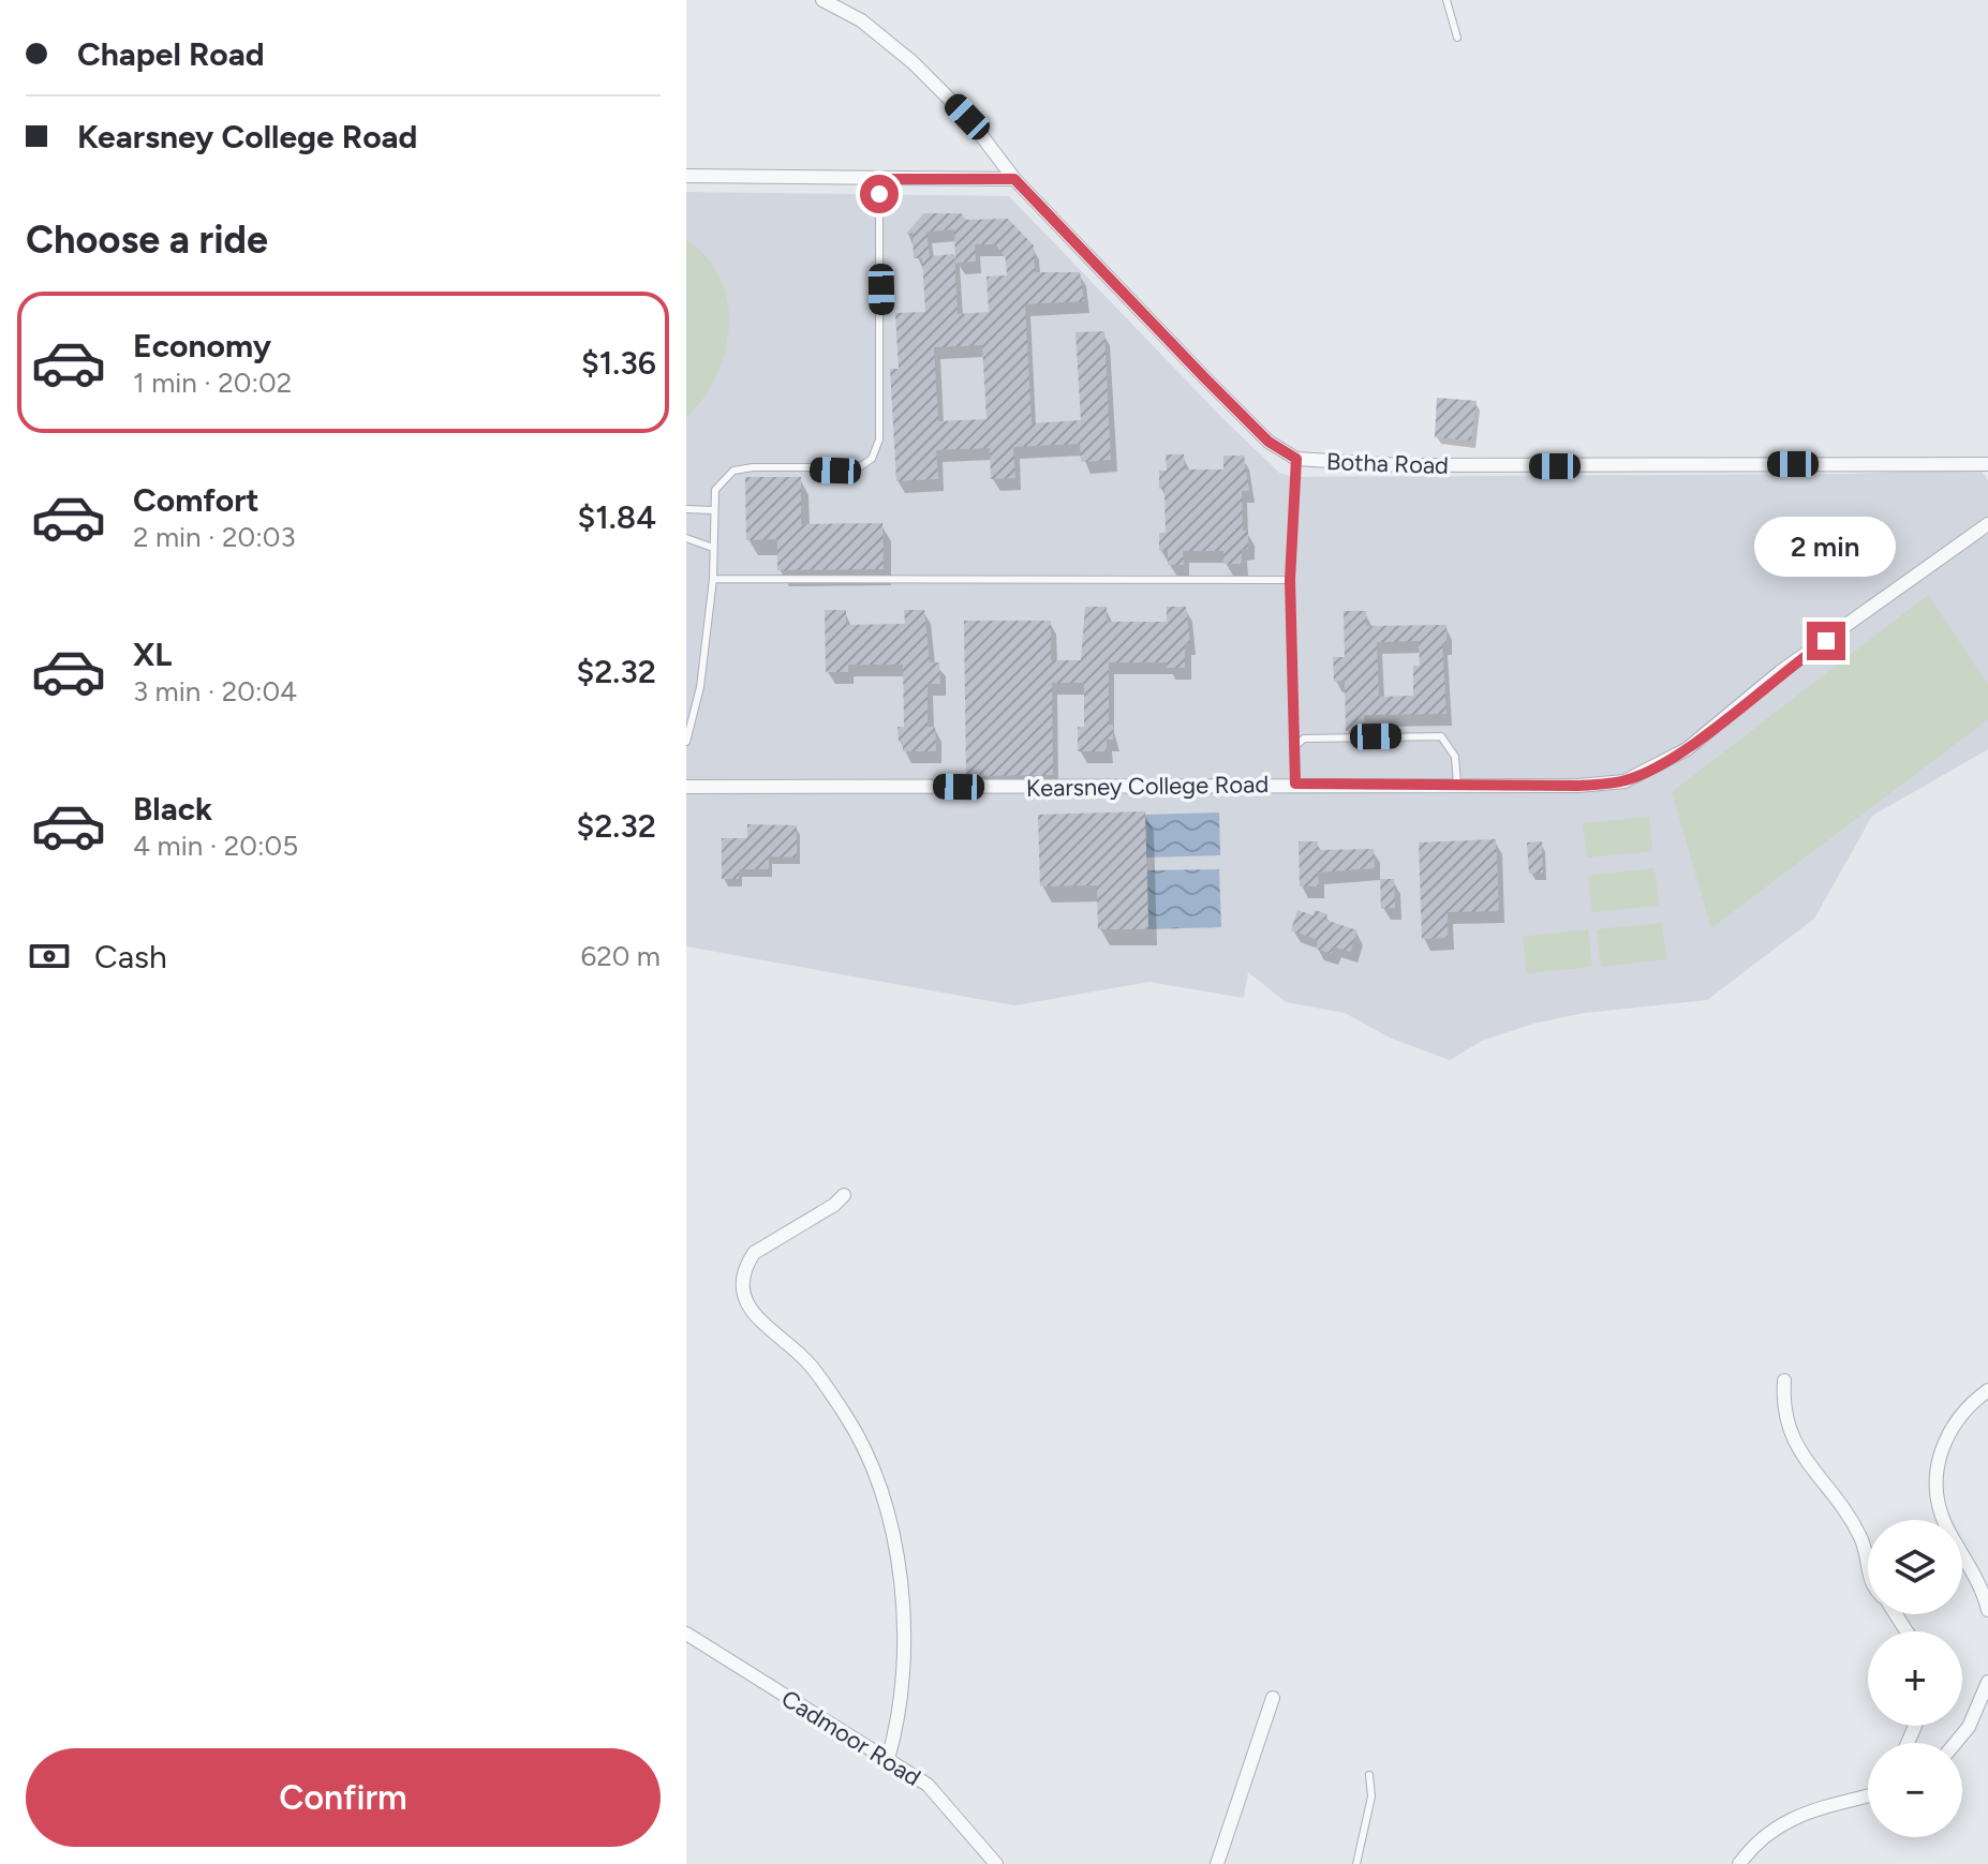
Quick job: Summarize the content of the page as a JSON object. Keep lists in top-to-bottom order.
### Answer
{
  "streets": {
    "street": ["Botha Road", "Kearsney College Road", "Cadmoor Road"]
  },
  "page": {
    "banner": ["Chapel Road", "Kearsney College Road"],
    "heading": "Choose a ride",
    "list": [
      {
        "name": "Economy",
        "note": "1 min · 20:02",
        "value": "$1.36"
      },
      {
        "name": "Comfort",
        "note": "2 min · 20:03",
        "value": "$1.84"
      },
      {
        "name": "XL",
        "note": "3 min · 20:04",
        "value": "$2.32"
      },
      {
        "name": "Black",
        "note": "4 min · 20:05",
        "value": "$2.32"
      }
    ],
    "bubble": "2 min",
    "pay": ["Cash", "620 m"],
    "map_buttons": ["+", "−"],
    "buttons": "Confirm"
  }
}
